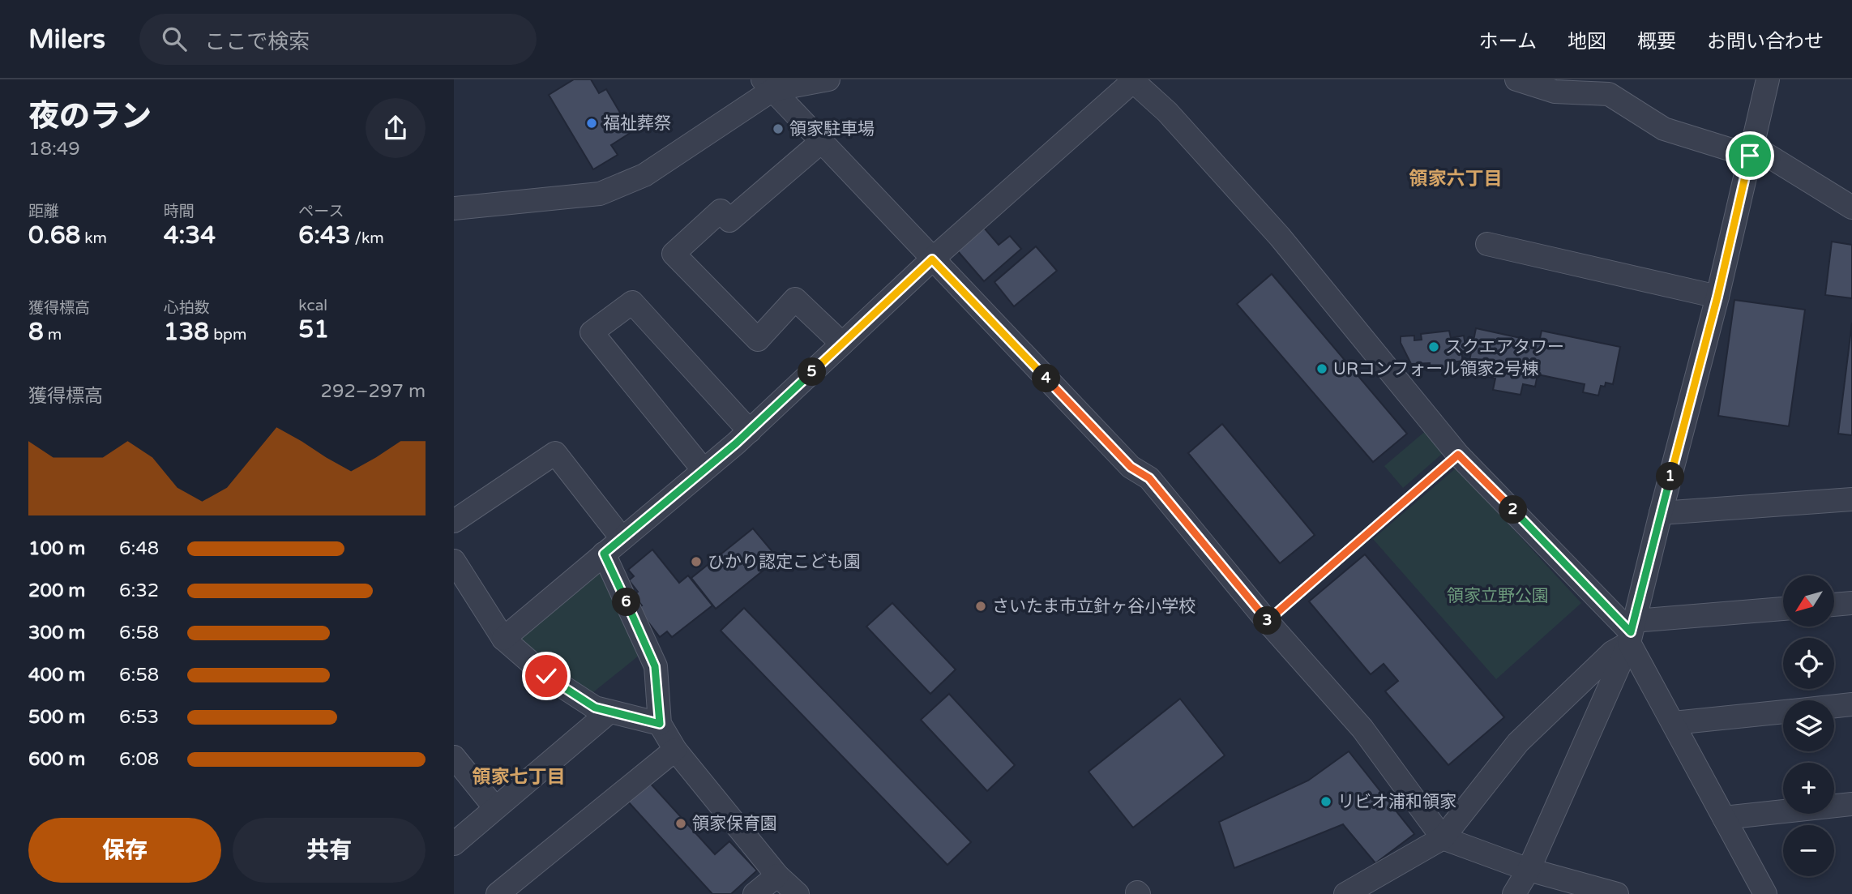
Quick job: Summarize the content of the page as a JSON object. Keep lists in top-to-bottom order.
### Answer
{
  "districts": ["領家六丁目", "領家七丁目"],
  "parks": ["領家立野公園"],
  "places": [
    "福祉葬祭",
    "領家駐車場",
    "スクエアタワー",
    "URコンフォール領家2号棟",
    "ひかり認定こども園",
    "さいたま市立針ヶ谷小学校",
    "リビオ浦和領家",
    "領家保育園"
  ],
  "north": "bottom left",
  "page": {
    "header": "Milers",
    "search": "ここで検索",
    "nav": [
      "ホーム",
      "地図",
      "概要",
      "お問い合わせ"
    ],
    "heading": ["夜のラン", "18:49"],
    "stats": [
      ["距離", "0.68 km"],
      ["時間", "4:34"],
      ["ペース", "6:43 /km"],
      ["獲得標高", "8 m"],
      ["心拍数", "138 bpm"],
      ["kcal", "51"]
    ],
    "pins": [
      "5",
      "4",
      "1",
      "2",
      "6",
      "3"
    ],
    "chart": ["獲得標高", "292–297 m"],
    "list": [
      {
        "name": "100 m",
        "note": "6:48"
      },
      {
        "name": "200 m",
        "note": "6:32"
      },
      {
        "name": "300 m",
        "note": "6:58"
      },
      {
        "name": "400 m",
        "note": "6:58"
      },
      {
        "name": "500 m",
        "note": "6:53"
      },
      {
        "name": "600 m",
        "note": "6:08"
      }
    ],
    "map_buttons": ["+", "−"],
    "buttons": ["保存", "共有"]
  }
}
